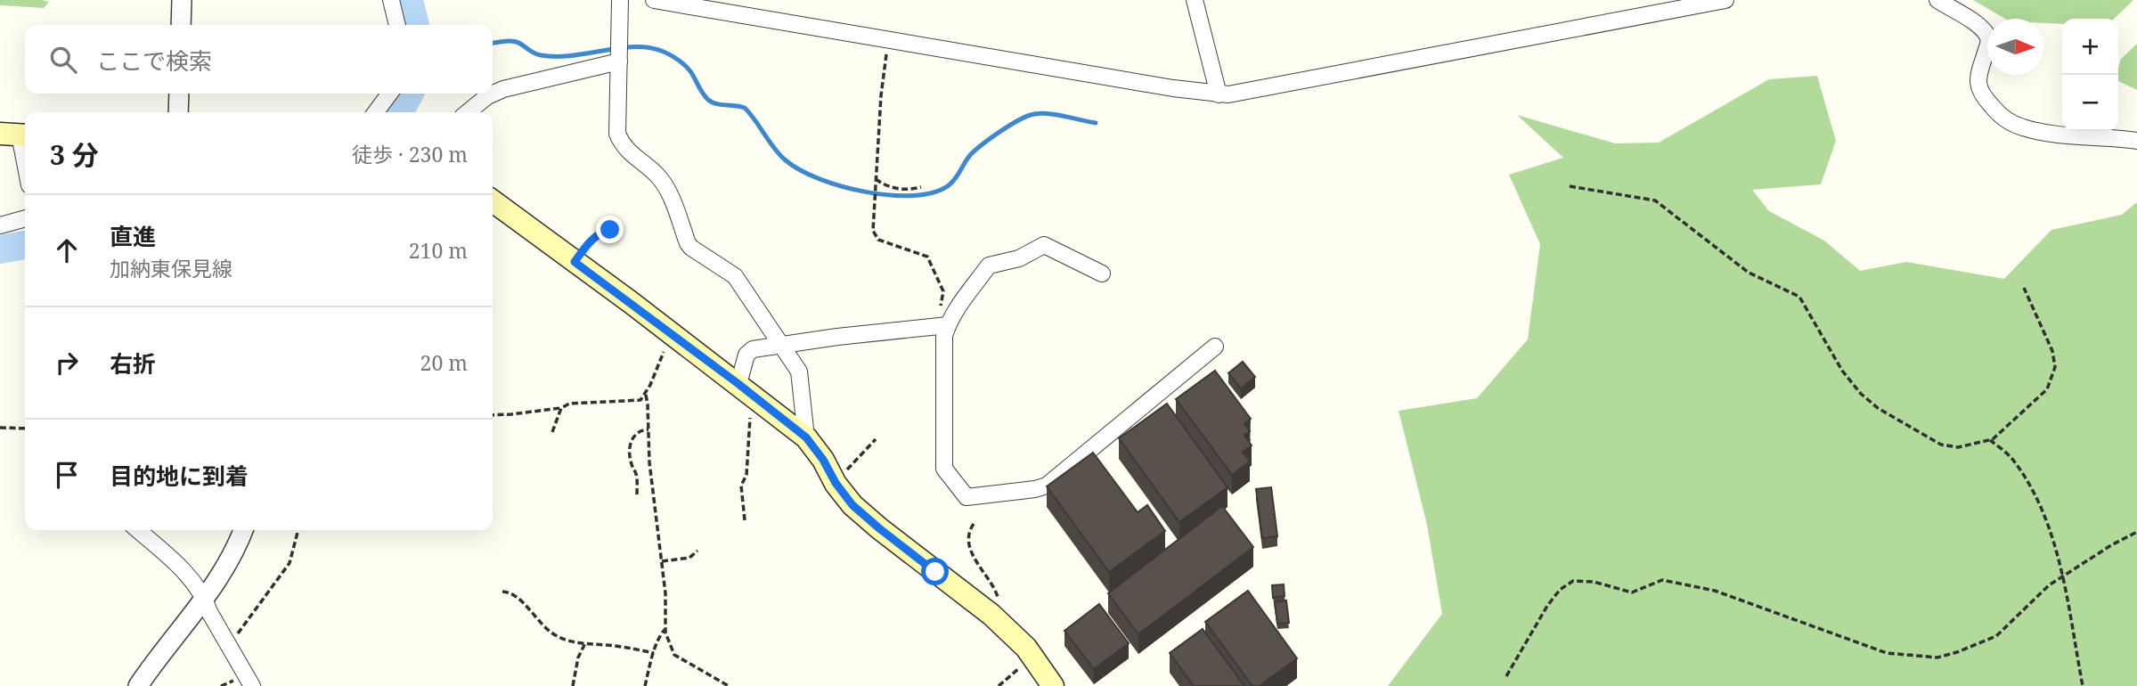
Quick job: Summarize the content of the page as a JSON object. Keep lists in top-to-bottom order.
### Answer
{
  "north": "right",
  "page": {
    "map_buttons": ["+", "−"],
    "search": "ここで検索",
    "heading": ["3 分", "徒歩 · 230 m"],
    "list": [
      ["直進", "加納東保見線", "210 m"],
      ["右折", "20 m"],
      "目的地に到着"
    ]
  }
}
